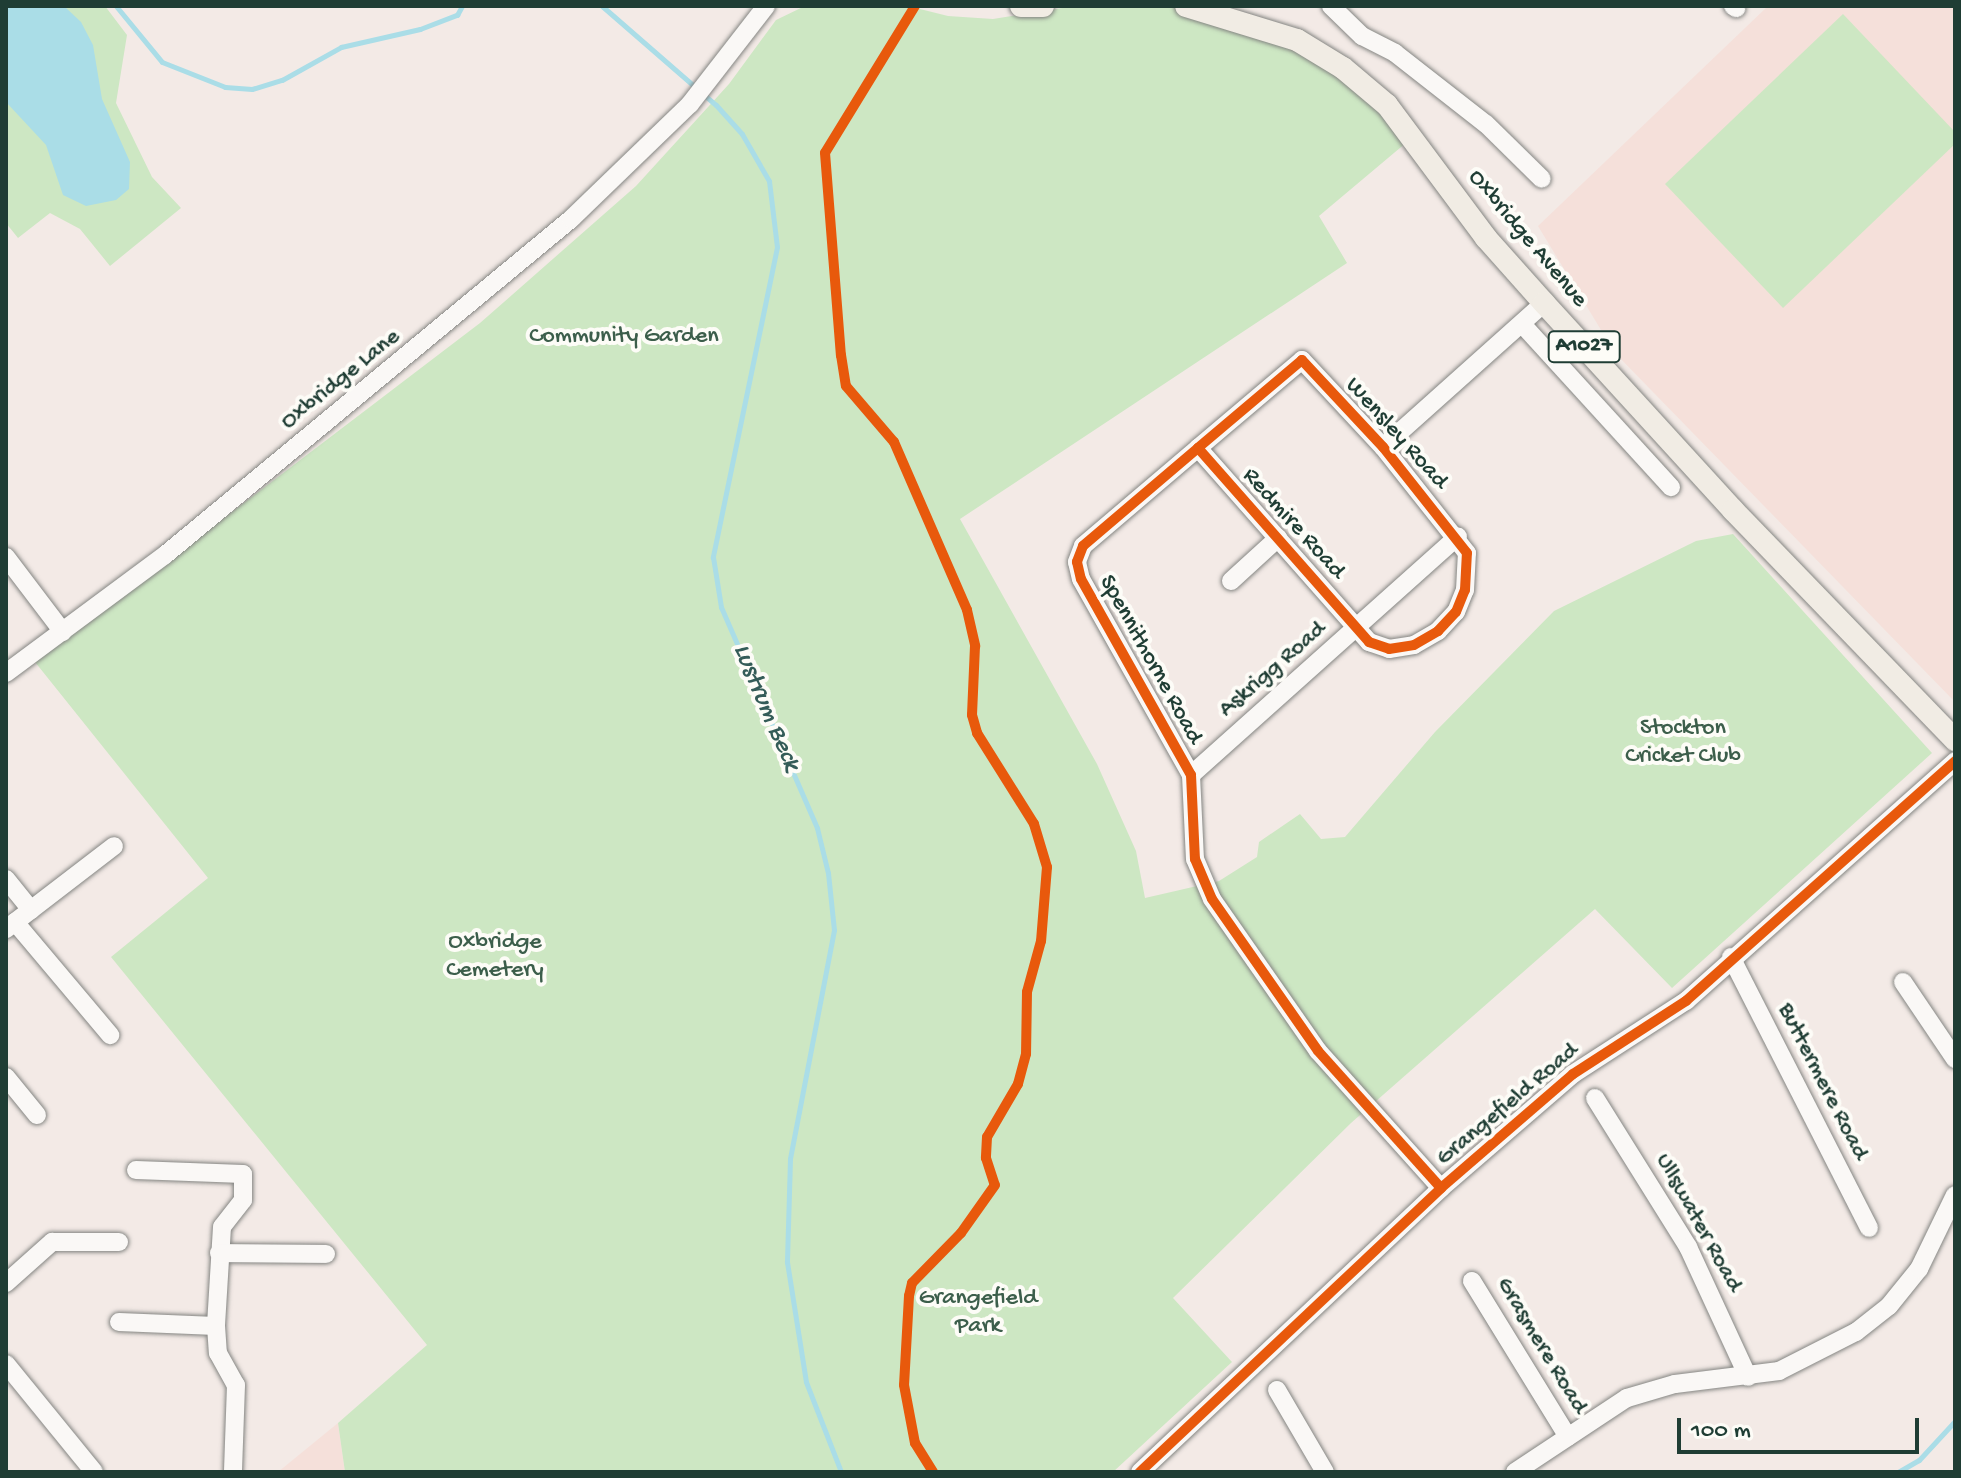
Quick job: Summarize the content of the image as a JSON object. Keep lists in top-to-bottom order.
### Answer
{
  "streets": {
    "main road": ["Oxbridge Avenue", "A1027"],
    "street": [
      "Oxbridge Lane",
      "Wensley Road",
      "Redmire Road",
      "Spennithorne Road",
      "Askrigg Road",
      "Buttermere Road",
      "Grangefield Road",
      "Ullswater Road",
      "Grasmere Road"
    ]
  },
  "crossings": [
    ["Wensley Road", "Spennithorne Road"],
    ["Wensley Road", "Askrigg Road"],
    ["Redmire Road", "Spennithorne Road"],
    ["Redmire Road", "Askrigg Road"],
    ["Spennithorne Road", "Askrigg Road"],
    ["Spennithorne Road", "Grangefield Road"],
    ["Buttermere Road", "Grangefield Road"]
  ],
  "water": ["Lustrum Beck"],
  "parks": [
    "Community Garden",
    "Stockton Cricket Club",
    "Oxbridge Cemetery",
    "Grangefield Park"
  ],
  "scale_bar": "100 m"
}
